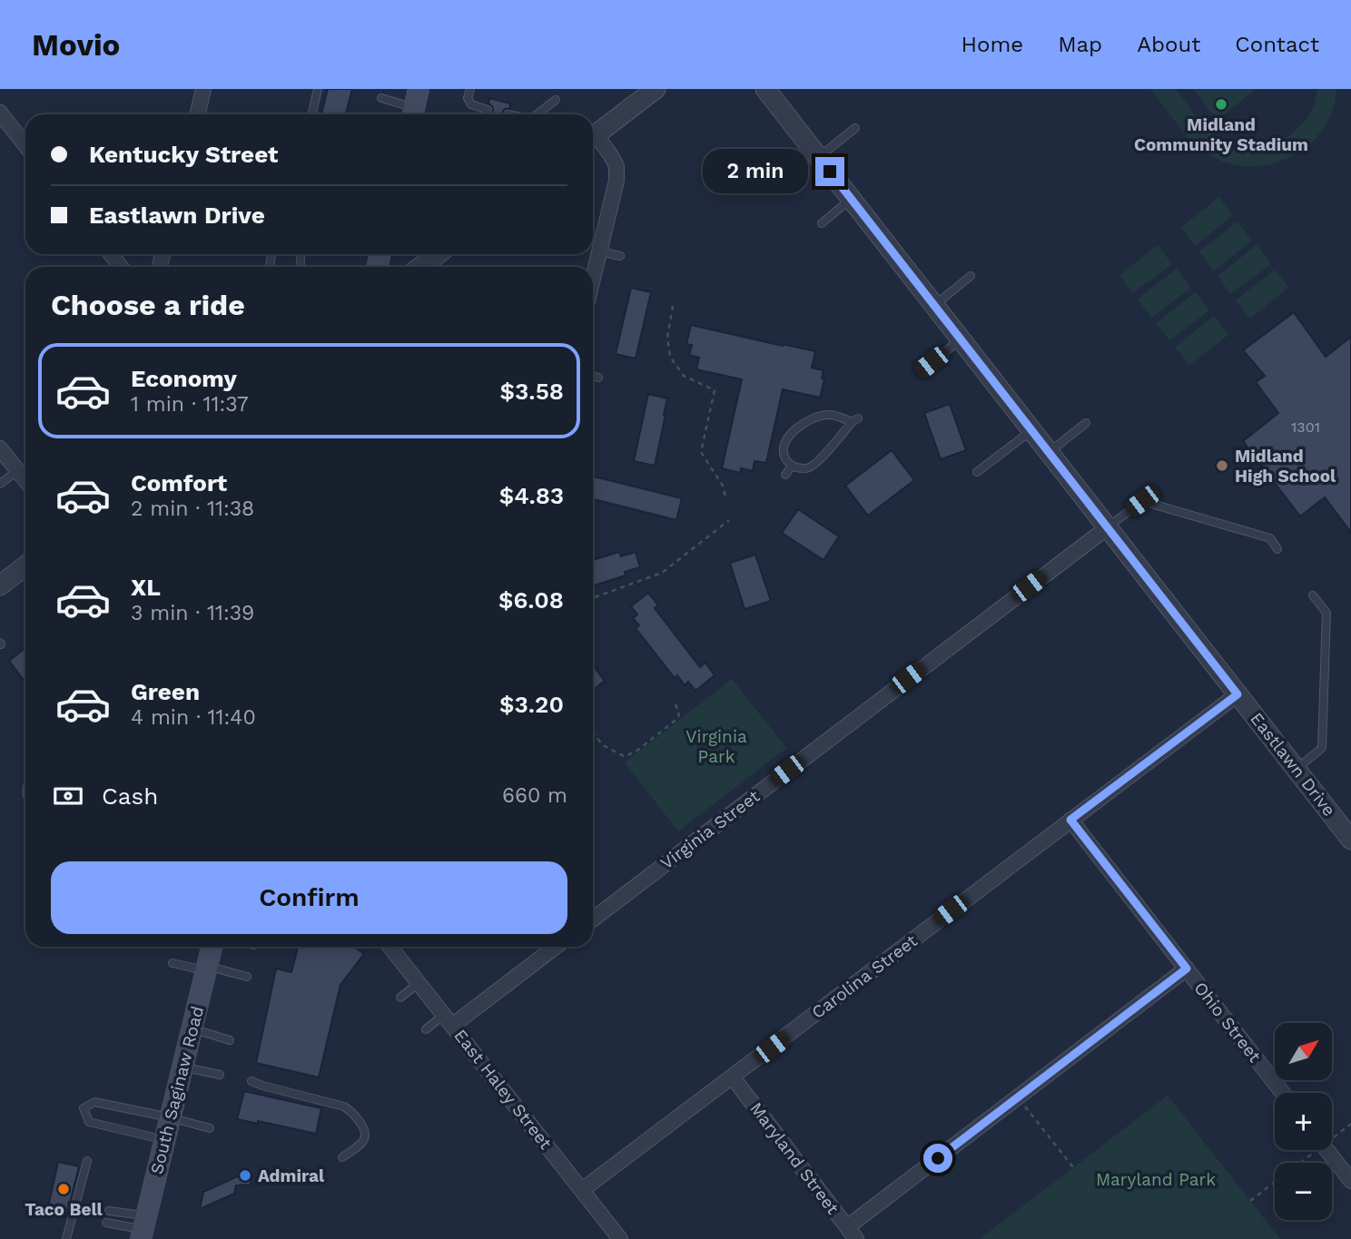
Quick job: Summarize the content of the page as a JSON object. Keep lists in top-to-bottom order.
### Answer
{
  "streets": {
    "main road": ["South Saginaw Road"],
    "street": [
      "Eastlawn Drive",
      "Virginia Street",
      "Carolina Street",
      "Ohio Street",
      "East Haley Street",
      "Maryland Street"
    ]
  },
  "crossings": [
    ["Eastlawn Drive", "Virginia Street"],
    ["Eastlawn Drive", "Carolina Street"],
    ["Carolina Street", "Ohio Street"],
    ["Carolina Street", "East Haley Street"],
    ["Carolina Street", "Maryland Street"]
  ],
  "parks": ["Virginia Park", "Maryland Park"],
  "places": [
    "Midland Community Stadium",
    "Midland High School",
    "Admiral",
    "Taco Bell"
  ],
  "house_numbers": ["1301"],
  "north": "top right",
  "page": {
    "header": "Movio",
    "nav": [
      "Home",
      "Map",
      "About",
      "Contact"
    ],
    "banner": ["Kentucky Street", "Eastlawn Drive"],
    "bubble": "2 min",
    "heading": "Choose a ride",
    "list": [
      {
        "name": "Economy",
        "note": "1 min · 11:37",
        "value": "$3.58"
      },
      {
        "name": "Comfort",
        "note": "2 min · 11:38",
        "value": "$4.83"
      },
      {
        "name": "XL",
        "note": "3 min · 11:39",
        "value": "$6.08"
      },
      {
        "name": "Green",
        "note": "4 min · 11:40",
        "value": "$3.20"
      }
    ],
    "pay": ["Cash", "660 m"],
    "buttons": "Confirm",
    "map_buttons": ["+", "−"]
  }
}
